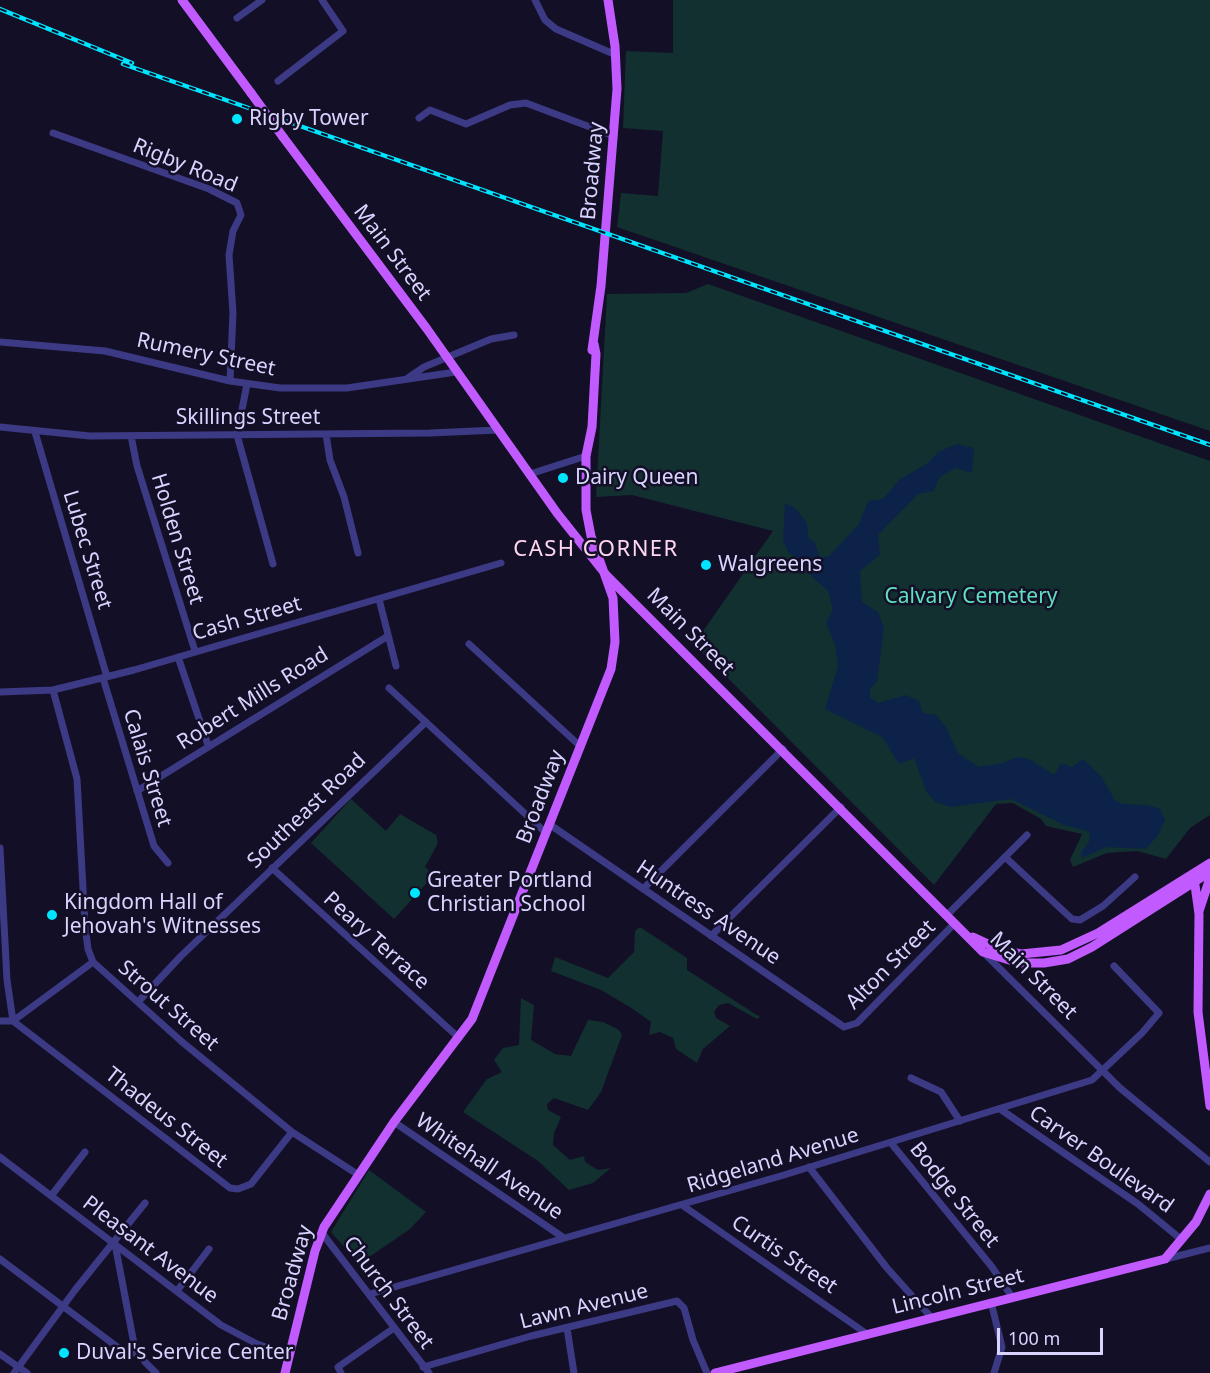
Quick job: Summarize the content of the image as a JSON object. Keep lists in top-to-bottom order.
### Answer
{
  "streets": {
    "main road": ["Broadway", "Main Street", "Lincoln Street"],
    "street": [
      "Rigby Road",
      "Rumery Street",
      "Skillings Street",
      "Holden Street",
      "Lubec Street",
      "Cash Street",
      "Robert Mills Road",
      "Calais Street",
      "Southeast Road",
      "Huntress Avenue",
      "Peary Terrace",
      "Alton Street",
      "Strout Street",
      "Thadeus Street",
      "Carver Boulevard",
      "Ridgeland Avenue",
      "Whitehall Avenue",
      "Bodge Street",
      "Pleasant Avenue",
      "Curtis Street",
      "Church Street",
      "Lawn Avenue"
    ]
  },
  "crossings": [
    ["Rigby Road", "Rumery Street"],
    ["Broadway", "Main Street"],
    ["Broadway", "Huntress Avenue"],
    ["Broadway", "Peary Terrace"],
    ["Broadway", "Strout Street"],
    ["Broadway", "Whitehall Avenue"],
    ["Broadway", "Pleasant Avenue"],
    ["Broadway", "Church Street"],
    ["Main Street", "Rumery Street"],
    ["Main Street", "Skillings Street"],
    ["Main Street", "Alton Street"],
    ["Main Street", "Ridgeland Avenue"],
    ["Skillings Street", "Holden Street"],
    ["Skillings Street", "Lubec Street"],
    ["Holden Street", "Cash Street"],
    ["Lubec Street", "Cash Street"],
    ["Lubec Street", "Calais Street"],
    ["Cash Street", "Calais Street"],
    ["Cash Street", "Strout Street"],
    ["Robert Mills Road", "Calais Street"],
    ["Southeast Road", "Huntress Avenue"],
    ["Southeast Road", "Peary Terrace"],
    ["Southeast Road", "Strout Street"],
    ["Huntress Avenue", "Alton Street"],
    ["Strout Street", "Thadeus Street"],
    ["Carver Boulevard", "Ridgeland Avenue"],
    ["Ridgeland Avenue", "Whitehall Avenue"],
    ["Ridgeland Avenue", "Bodge Street"],
    ["Ridgeland Avenue", "Curtis Street"],
    ["Ridgeland Avenue", "Church Street"],
    ["Bodge Street", "Lincoln Street"],
    ["Curtis Street", "Lincoln Street"],
    ["Church Street", "Lawn Avenue"]
  ],
  "districts": ["CASH CORNER"],
  "parks": ["Calvary Cemetery"],
  "places": [
    "Rigby Tower",
    "Dairy Queen",
    "Walgreens",
    "Greater Portland Christian School",
    "Kingdom Hall of Jehovah's Witnesses",
    "Duval's Service Center"
  ],
  "scale_bar": "100 m"
}
